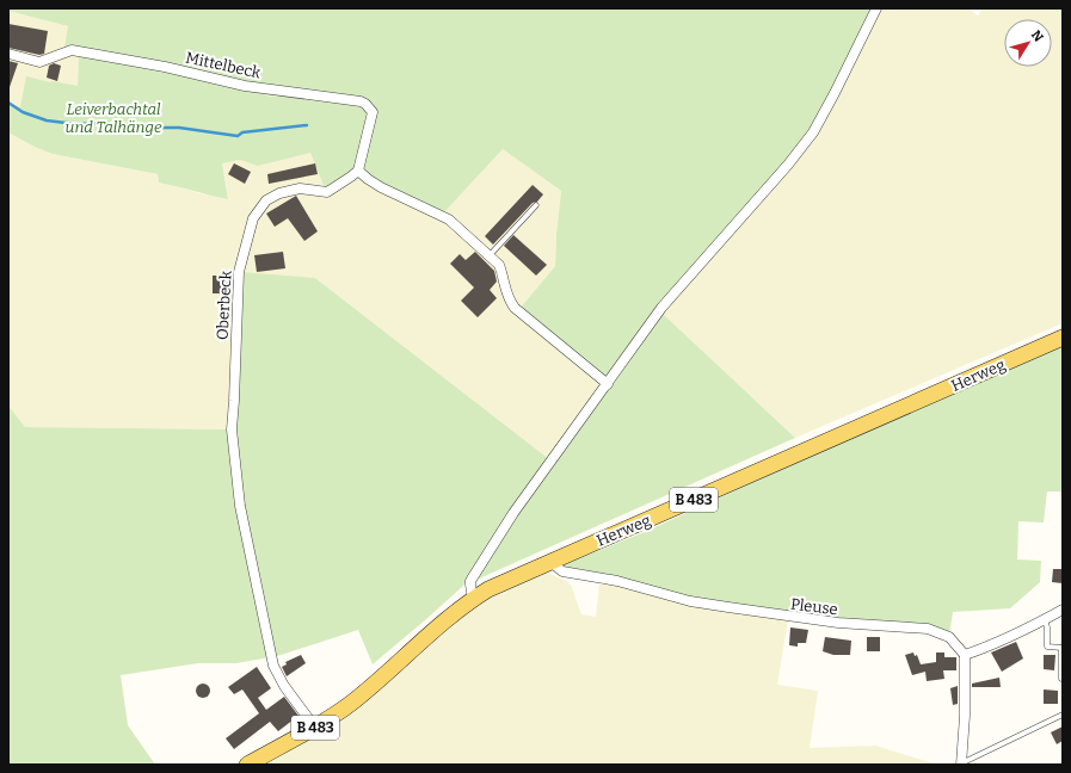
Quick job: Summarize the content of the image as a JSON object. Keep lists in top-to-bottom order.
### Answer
{
  "streets": {
    "main road": ["Herweg", "B 483"],
    "street": ["Mittelbeck", "Oberbeck", "Pleuse"]
  },
  "crossings": [
    ["Mittelbeck", "Oberbeck"],
    ["Oberbeck", "Herweg"],
    ["Herweg", "Pleuse"]
  ],
  "parks": ["Leiverbachtal und Talhänge"],
  "north": "top right"
}
